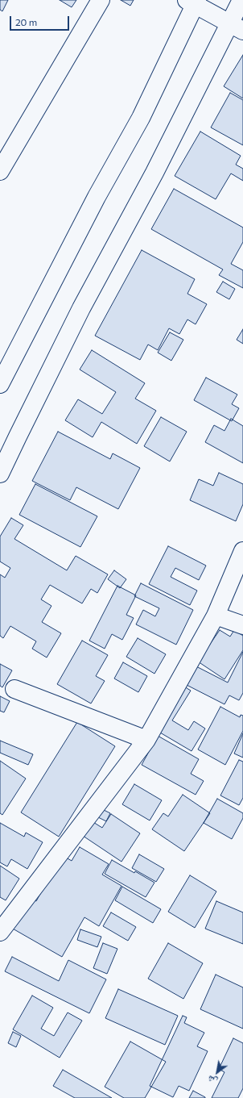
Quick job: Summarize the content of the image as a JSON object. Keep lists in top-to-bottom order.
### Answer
{
  "scale_bar": "20 m",
  "north": "bottom left"
}
